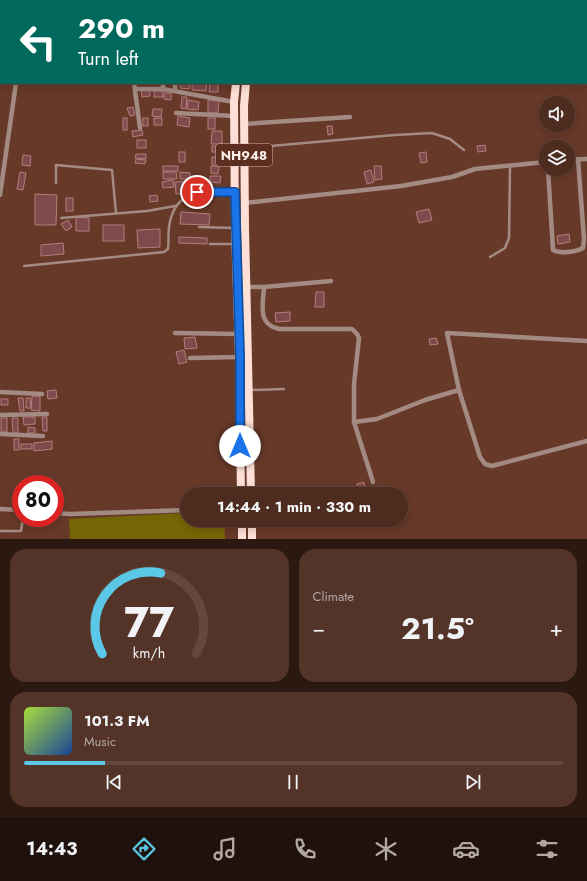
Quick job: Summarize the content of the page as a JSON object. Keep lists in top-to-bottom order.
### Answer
{
  "streets": {
    "highway": ["NH948"]
  },
  "page": {
    "turn": ["290 m", "Turn left"],
    "limit": "80",
    "trip": "14:44 · 1 min · 330 m",
    "tile": "Climate",
    "heat": ["−", "21.5°", "+"],
    "song": ["101.3 FM", "Music"],
    "tabs": "14:43",
    "gauge": ["77", "km/h"]
  }
}
